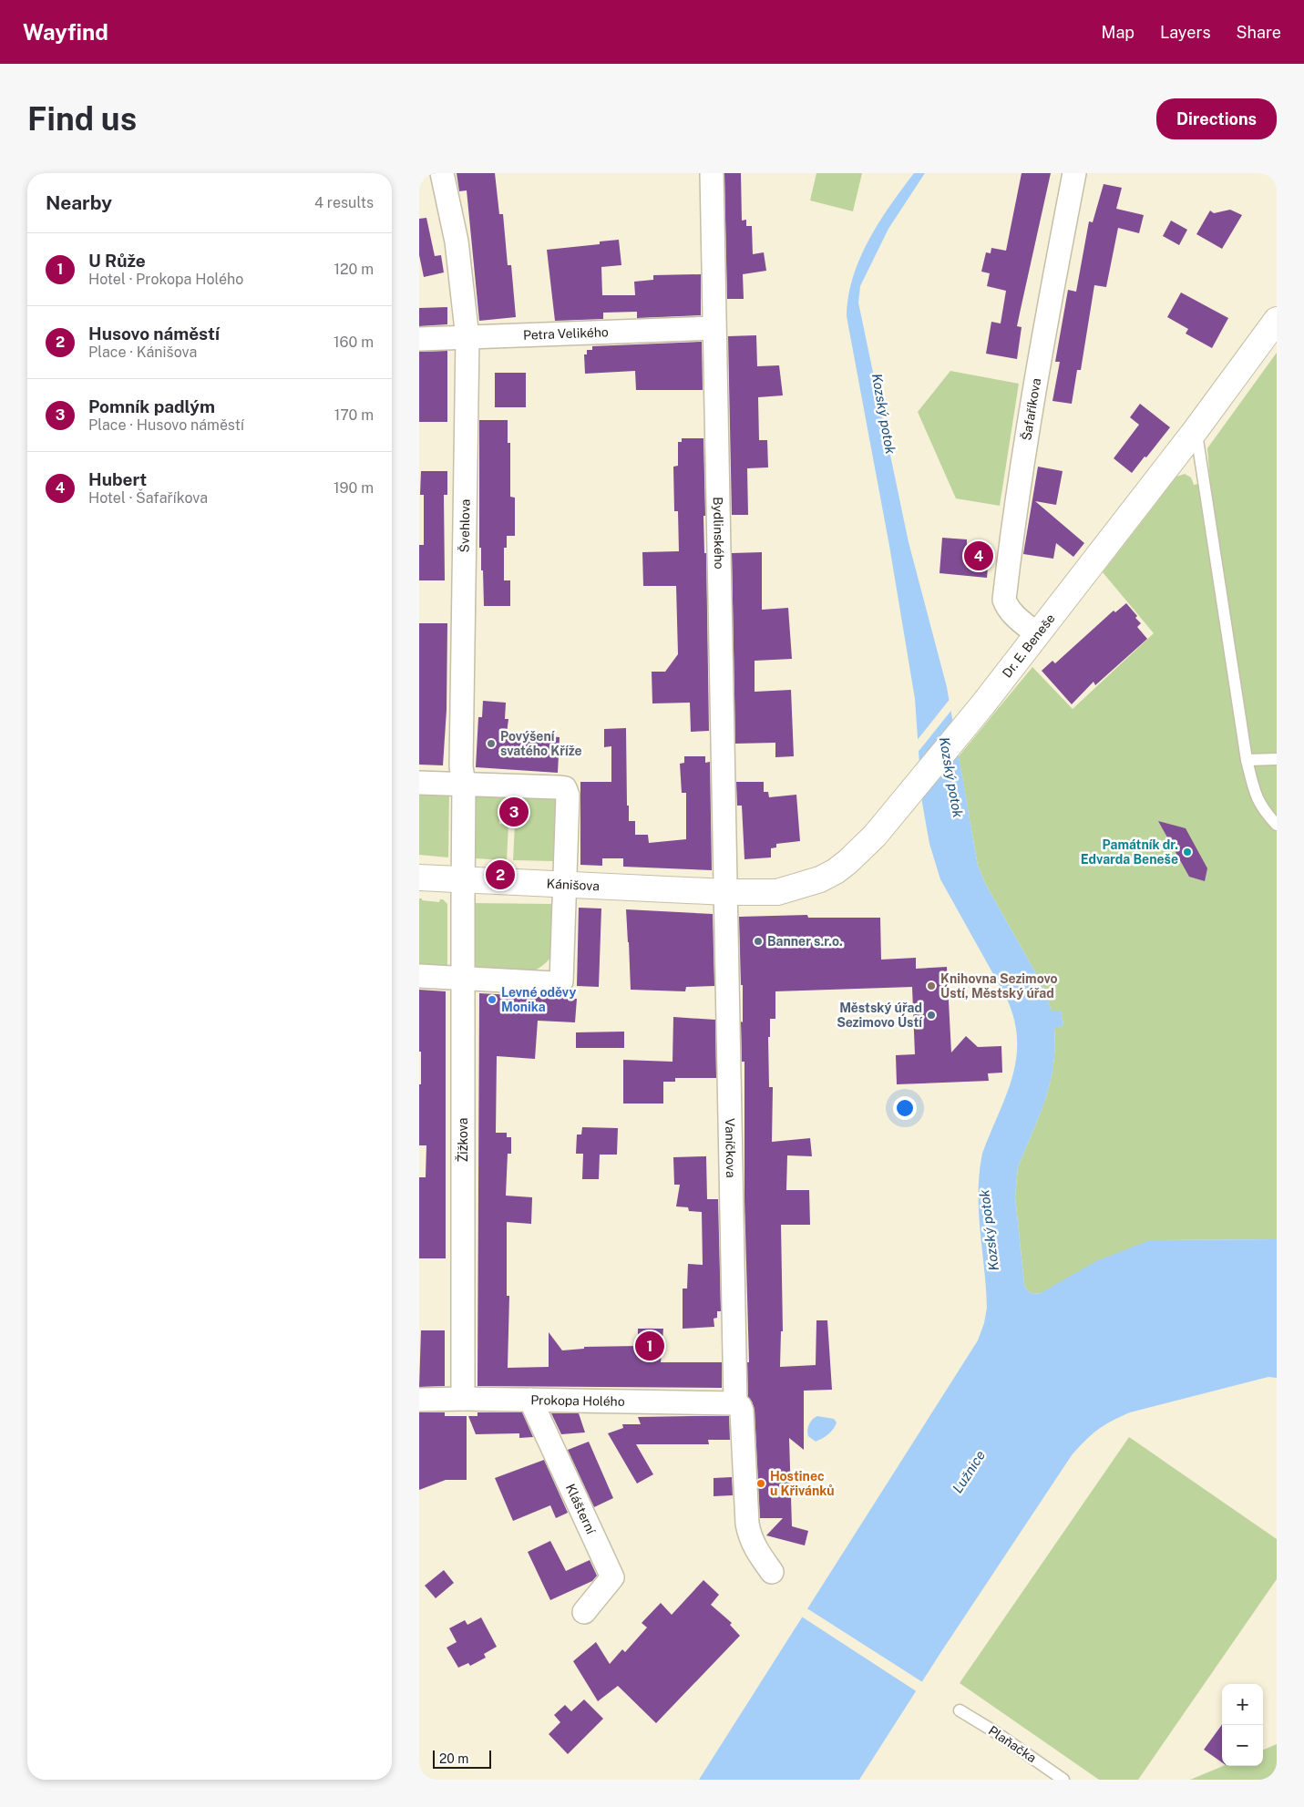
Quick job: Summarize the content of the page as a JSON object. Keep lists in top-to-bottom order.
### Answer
{
  "streets": {
    "street": [
      "Petra Velikého",
      "Šafaříkova",
      "Švehlova",
      "Bydlinského",
      "Dr. E. Beneše",
      "Kánišova",
      "Žižkova",
      "Vaníčkova",
      "Prokopa Holého",
      "Klášterní"
    ],
    "lane": ["Plaňačka"]
  },
  "crossings": [
    ["Petra Velikého", "Švehlova"],
    ["Petra Velikého", "Bydlinského"],
    ["Šafaříkova", "Dr. E. Beneše"],
    ["Švehlova", "Kánišova"],
    ["Švehlova", "Žižkova"],
    ["Bydlinského", "Dr. E. Beneše"],
    ["Bydlinského", "Kánišova"],
    ["Bydlinského", "Vaníčkova"],
    ["Dr. E. Beneše", "Kánišova"],
    ["Dr. E. Beneše", "Vaníčkova"],
    ["Kánišova", "Žižkova"],
    ["Kánišova", "Vaníčkova"],
    ["Žižkova", "Prokopa Holého"],
    ["Vaníčkova", "Prokopa Holého"],
    ["Prokopa Holého", "Klášterní"]
  ],
  "water": ["Kozský potok", "Lužnice"],
  "places": [
    "Povýšení svatého Kříže",
    "Památník dr. Edvarda Beneše",
    "Banner s.r.o.",
    "Knihovna Sezimovo Ústí, Městský úřad",
    "Levné oděvy Monika",
    "Městský úřad Sezimovo Ústí",
    "Hostinec u Křivánků"
  ],
  "scale_bar": "20 m",
  "page": {
    "header": "Wayfind",
    "nav": ["Map", "Layers", "Share"],
    "buttons": "Directions",
    "title": "Find us",
    "heading": ["Nearby", "4 results"],
    "list": [
      {
        "mark": "1",
        "name": "U Růže",
        "note": "Hotel · Prokopa Holého",
        "value": "120 m"
      },
      {
        "mark": "2",
        "name": "Husovo náměstí",
        "note": "Place · Kánišova",
        "value": "160 m"
      },
      {
        "mark": "3",
        "name": "Pomník padlým",
        "note": "Place · Husovo náměstí",
        "value": "170 m"
      },
      {
        "mark": "4",
        "name": "Hubert",
        "note": "Hotel · Šafaříkova",
        "value": "190 m"
      }
    ],
    "pins": [
      "4",
      "3",
      "2",
      "1"
    ],
    "map_buttons": ["+", "−"],
    "scale": "20 m"
  }
}
